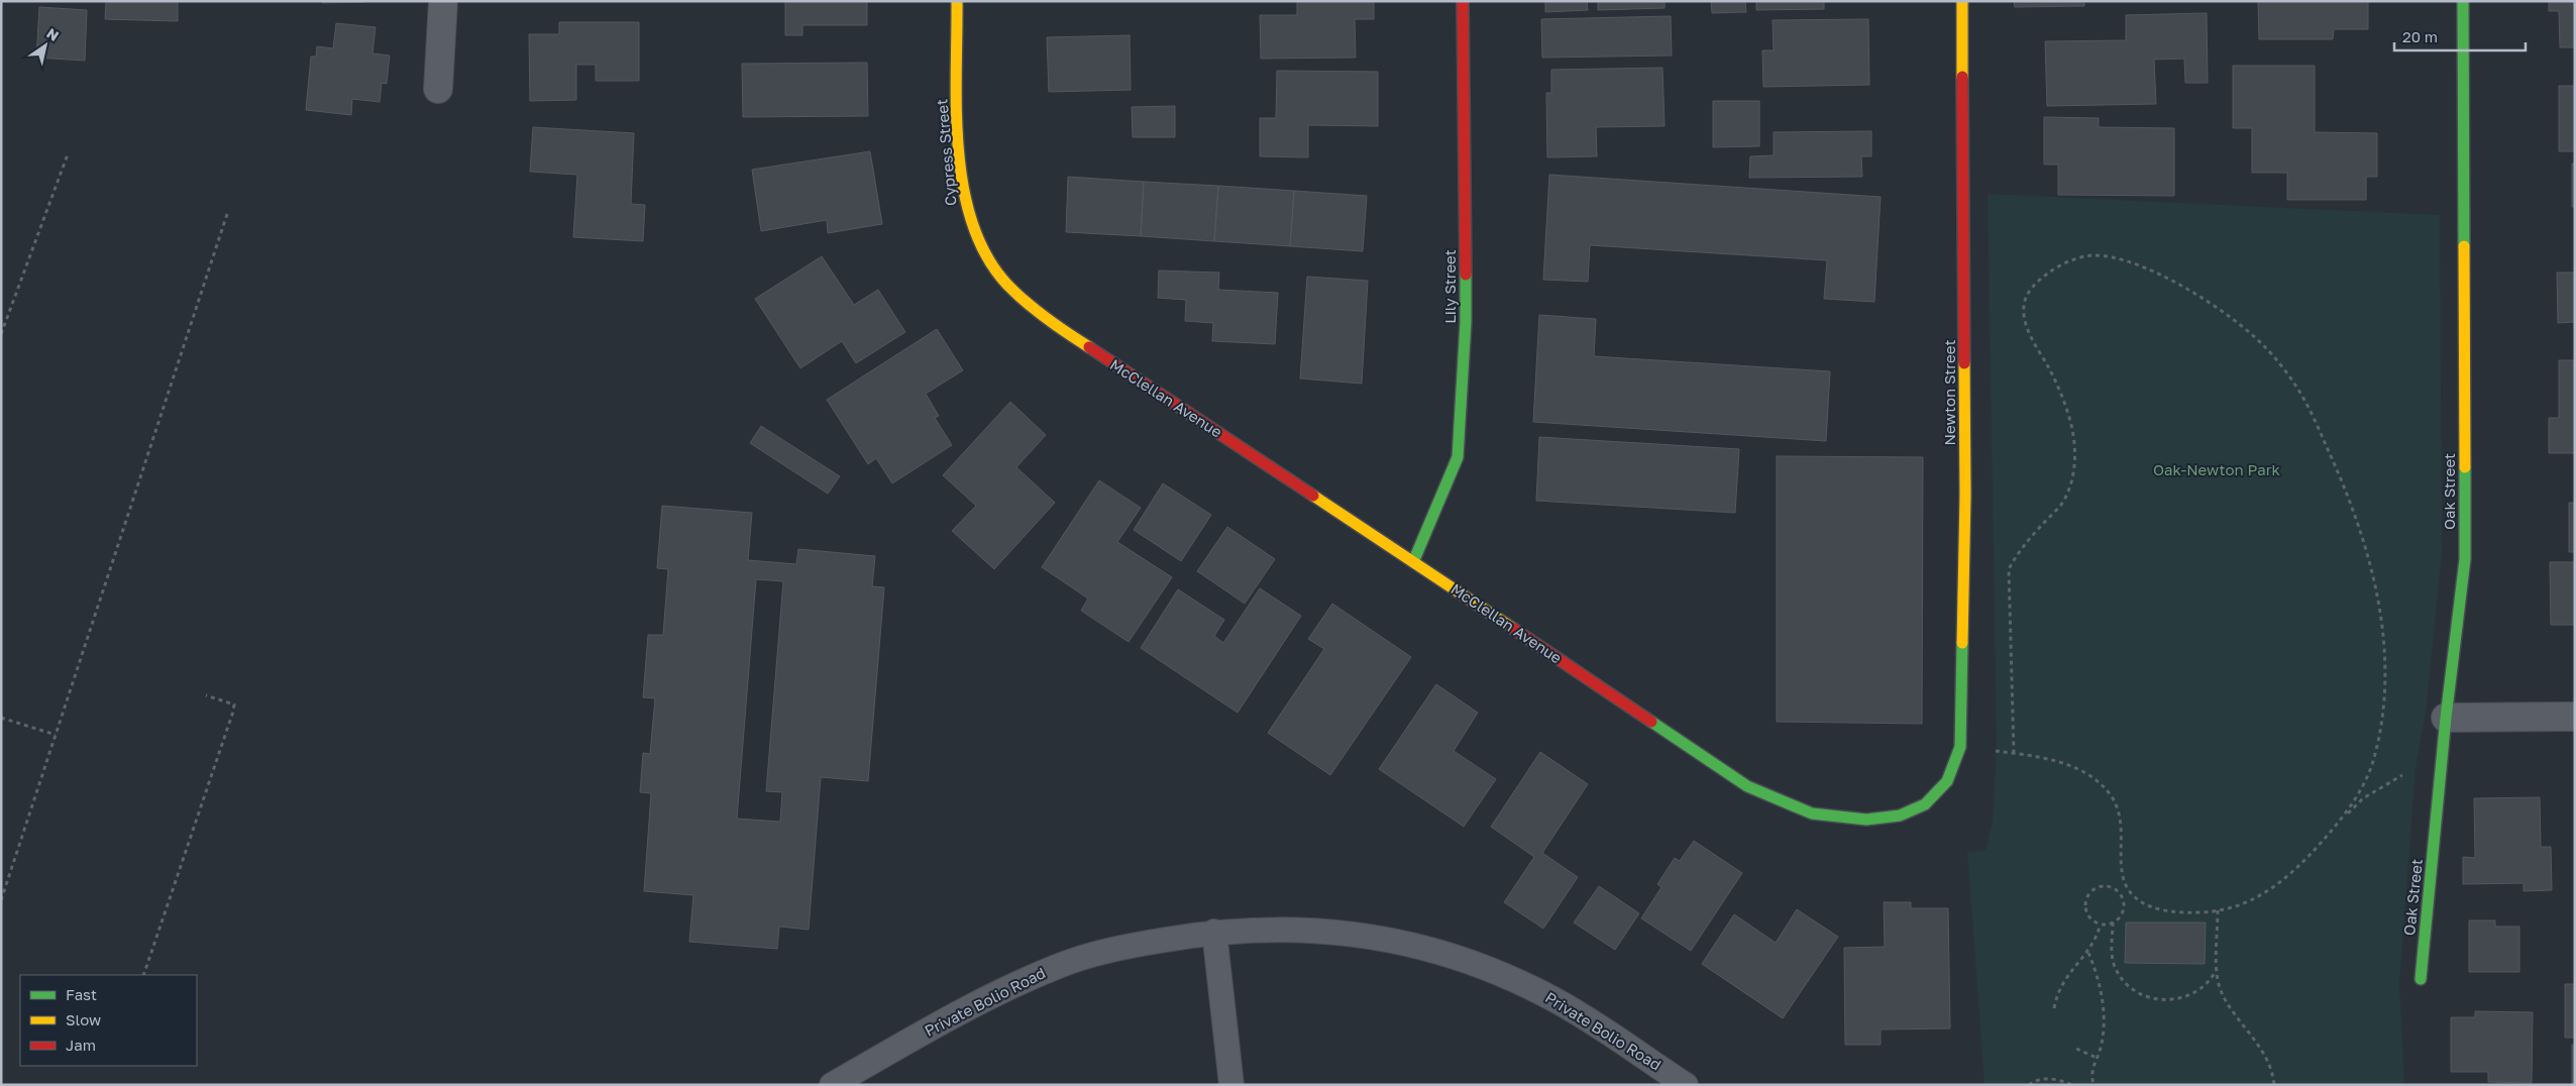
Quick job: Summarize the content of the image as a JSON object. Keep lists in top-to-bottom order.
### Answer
{
  "streets": {
    "street": [
      "Cypress Street",
      "Lily Street",
      "Newton Street",
      "McClellan Avenue",
      "Oak Street"
    ],
    "lane": ["Private Bolio Road"]
  },
  "crossings": [
    ["Cypress Street", "McClellan Avenue"],
    ["Lily Street", "McClellan Avenue"],
    ["Newton Street", "McClellan Avenue"]
  ],
  "parks": ["Oak-Newton Park"],
  "legend": ["Fast", "Slow", "Jam"],
  "scale_bar": "20 m",
  "north": "top right"
}
